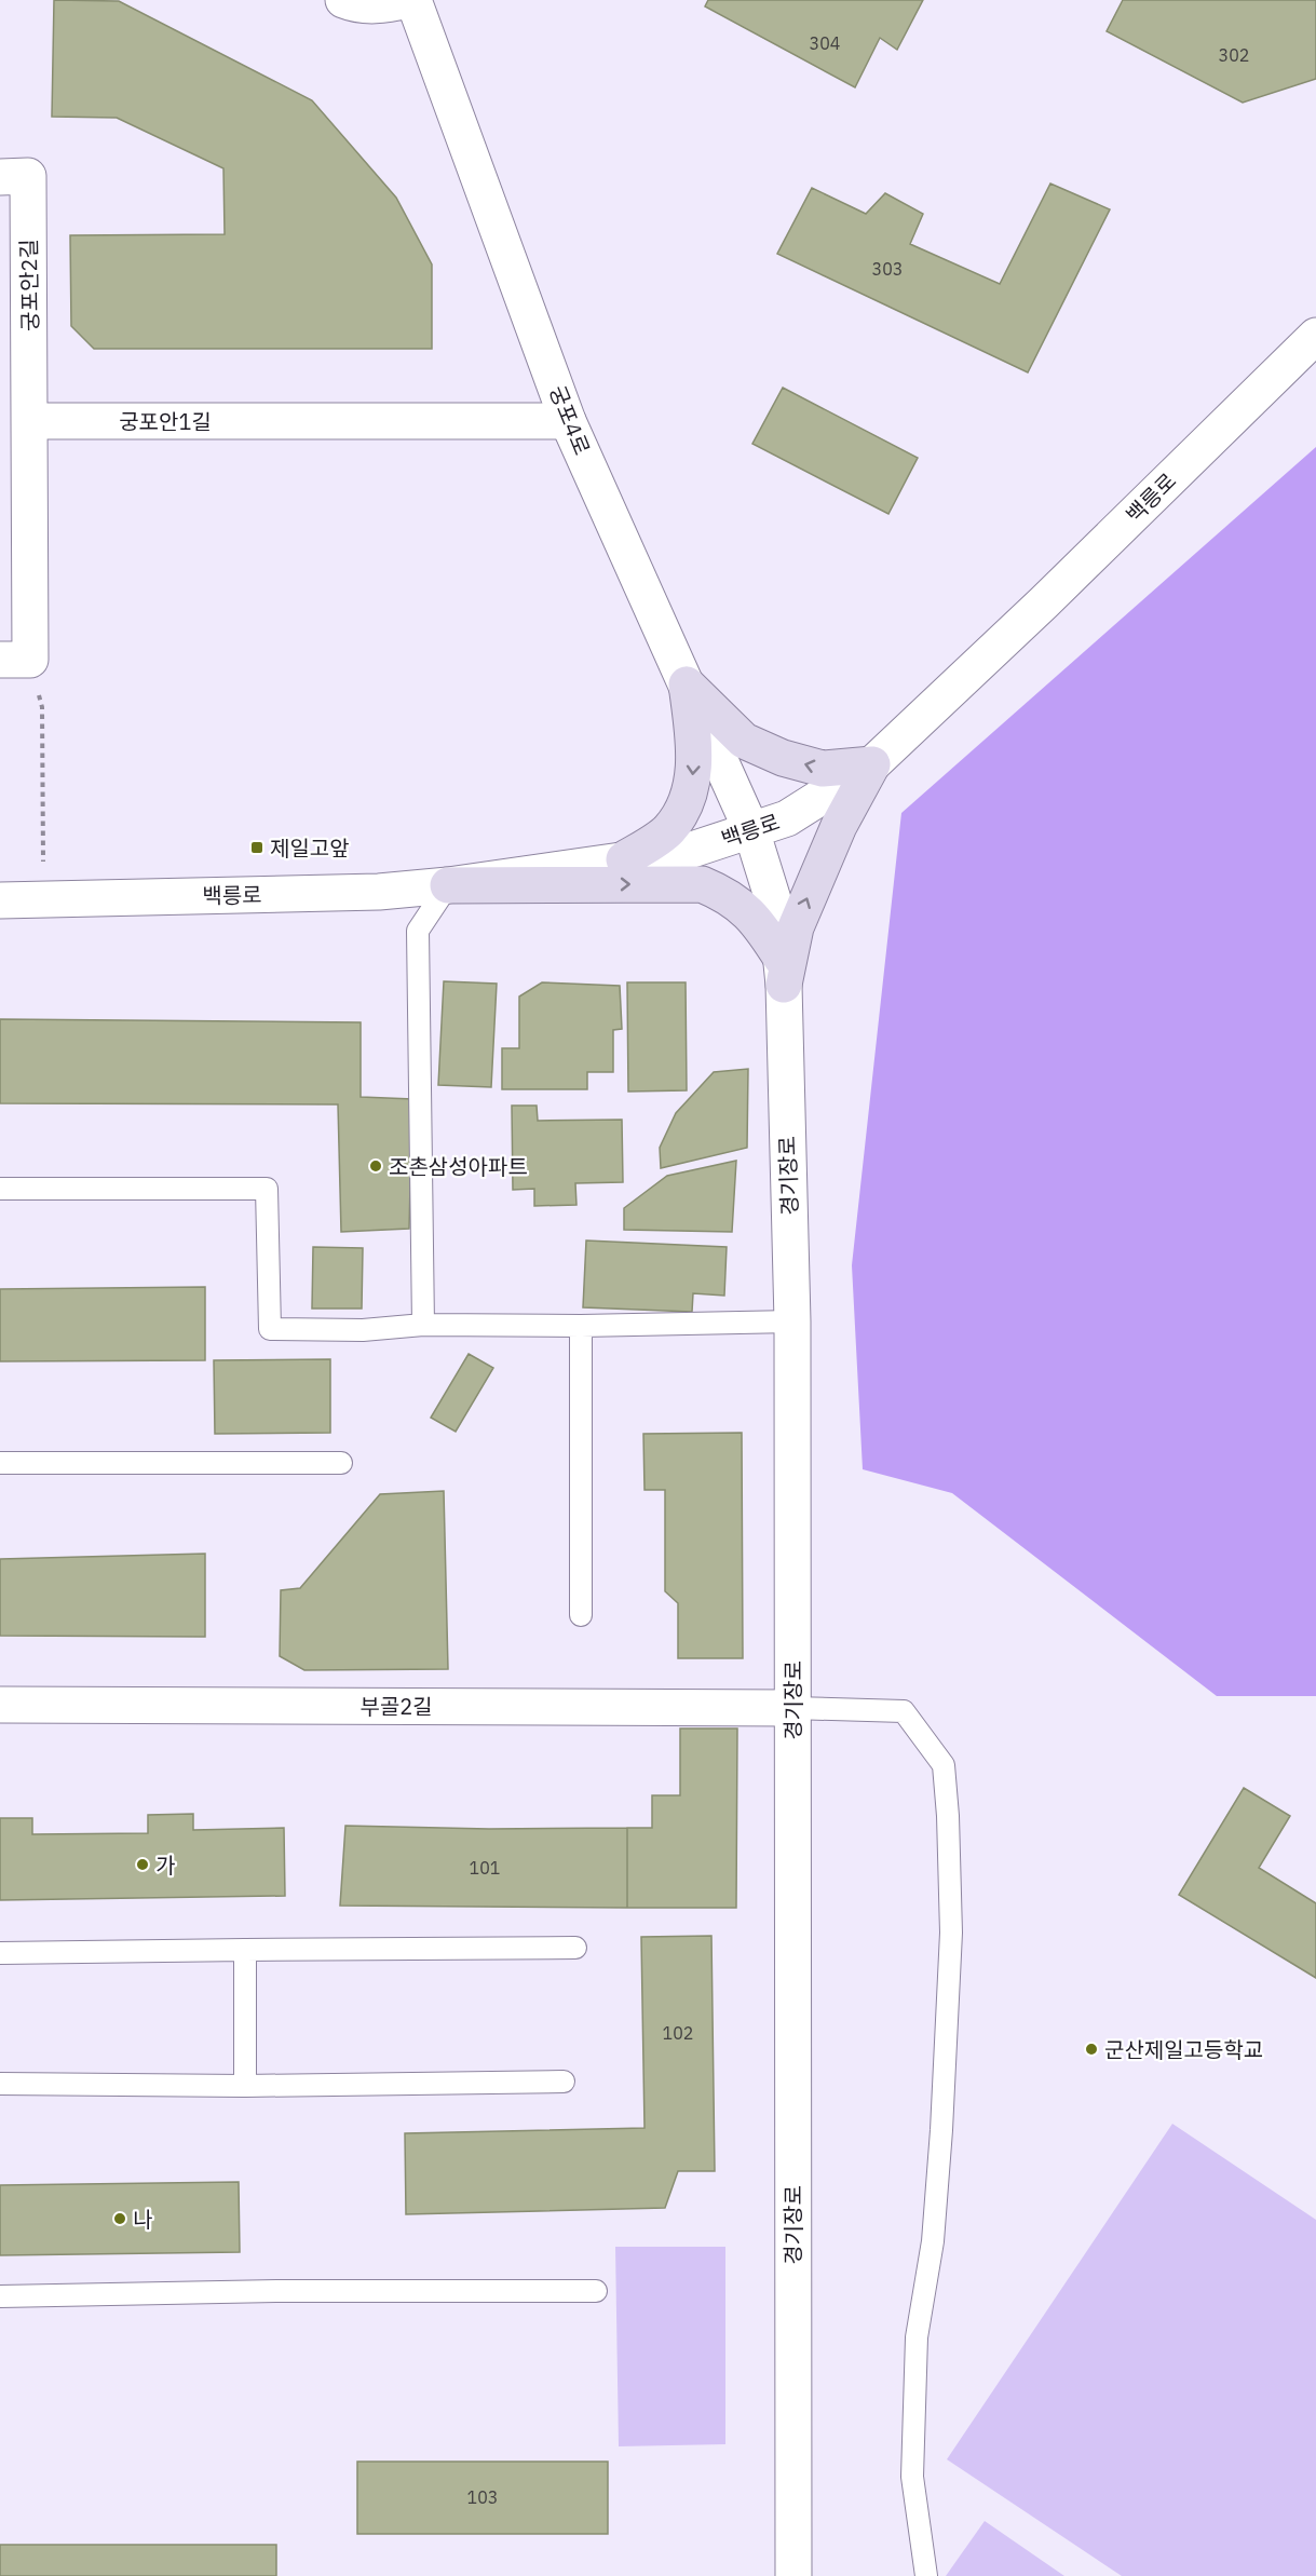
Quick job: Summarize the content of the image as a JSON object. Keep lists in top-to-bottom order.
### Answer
{
  "streets": {
    "street": [
      "궁포안2길",
      "궁포4로",
      "궁포안1길",
      "백릉로",
      "경기장로",
      "부골2길"
    ]
  },
  "crossings": [
    ["궁포안2길", "궁포안1길"],
    ["궁포4로", "궁포안1길"],
    ["궁포4로", "백릉로"],
    ["궁포4로", "경기장로"],
    ["백릉로", "경기장로"],
    ["경기장로", "부골2길"]
  ],
  "places": {
    "transit": ["제일고앞"],
    "other": [
      "조촌삼성아파트",
      "가",
      "군산제일고등학교",
      "나"
    ]
  },
  "house_numbers": [
    "304",
    "302",
    "303",
    "101",
    "102",
    "103"
  ]
}
